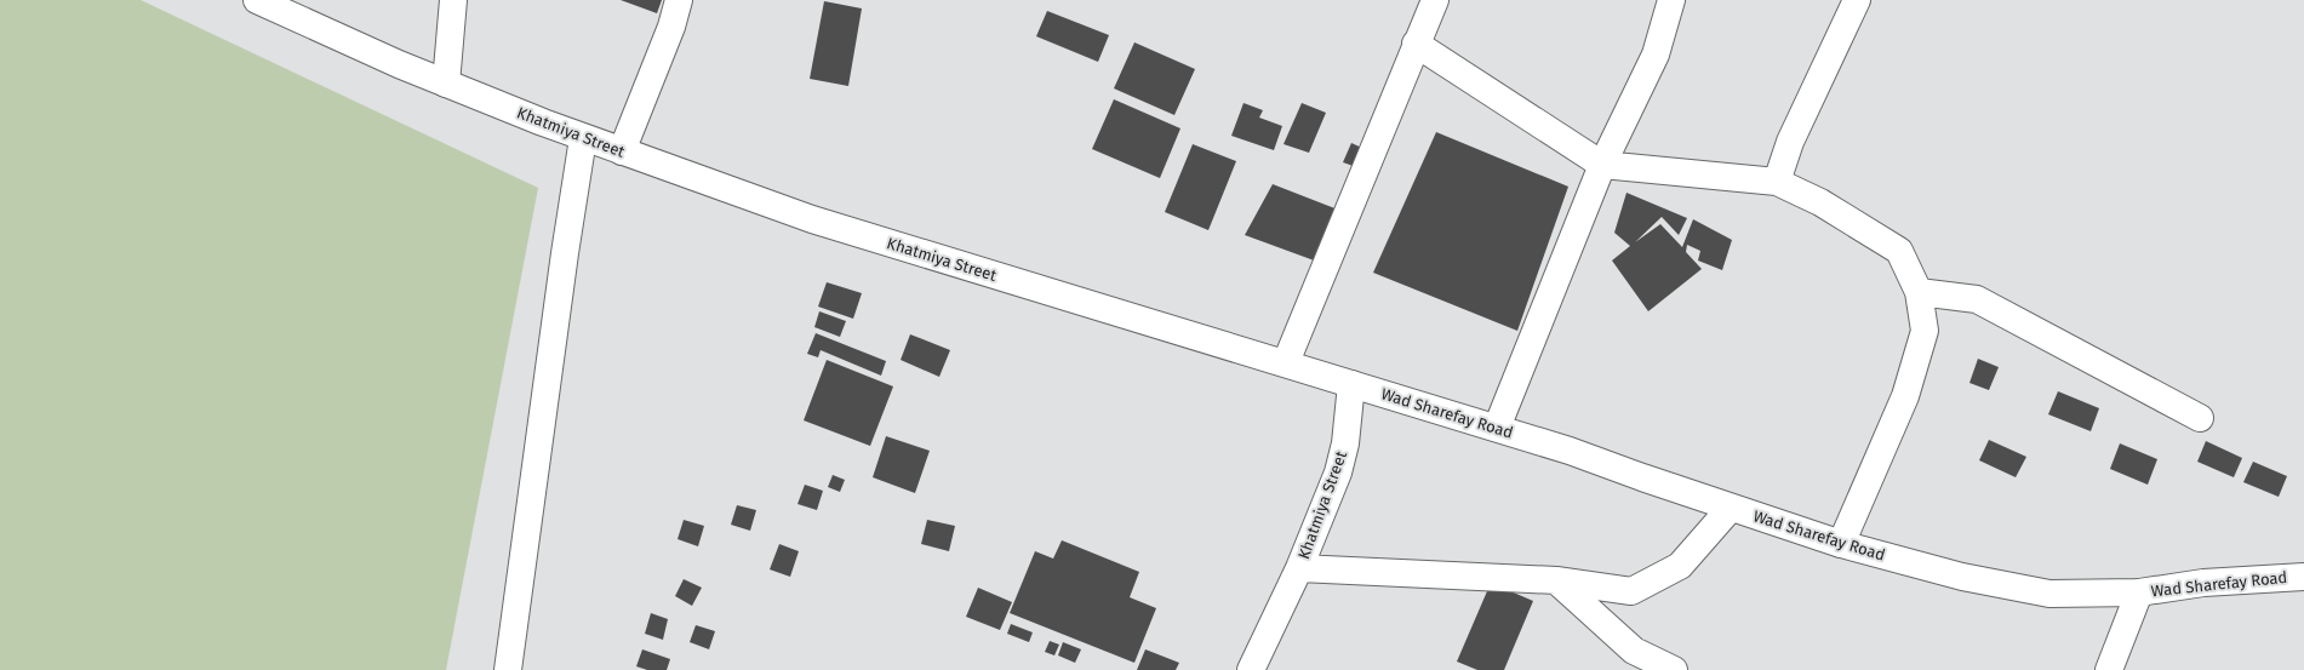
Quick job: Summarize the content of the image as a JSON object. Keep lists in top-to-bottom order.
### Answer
{
  "streets": {
    "street": ["Khatmiya Street", "Wad Sharefay Road"]
  },
  "crossings": [
    ["Khatmiya Street", "Wad Sharefay Road"]
  ]
}
